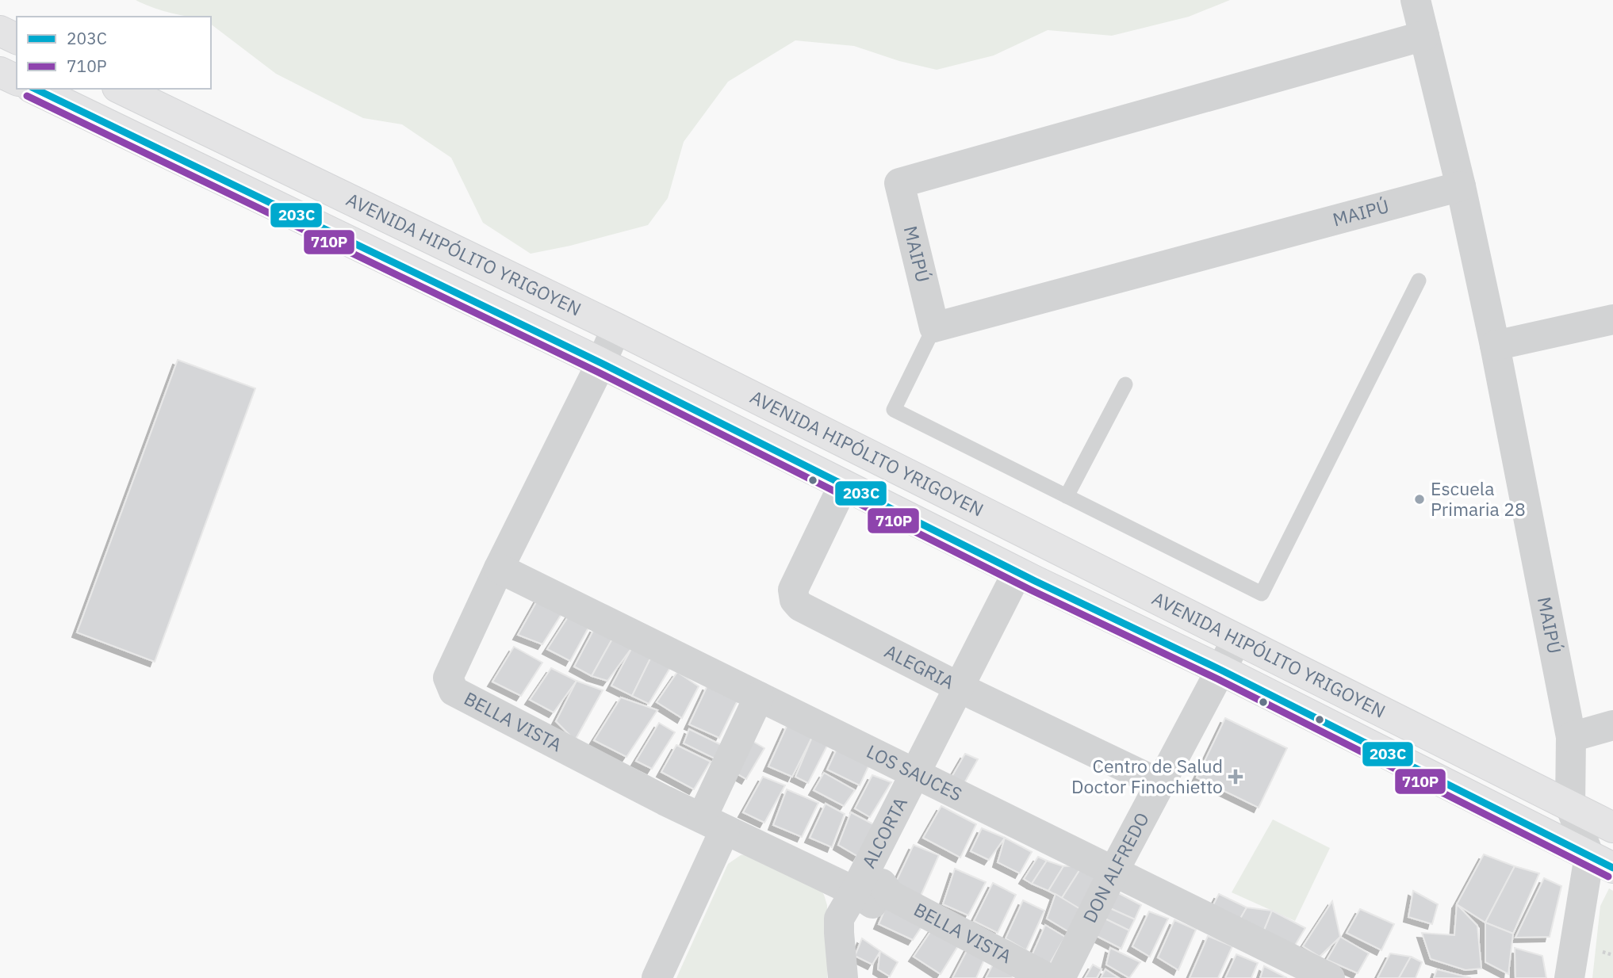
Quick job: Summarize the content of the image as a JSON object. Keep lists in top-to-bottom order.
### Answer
{
  "streets": {
    "main road": ["AVENIDA HIPÓLITO YRIGOYEN"],
    "street": [
      "MAIPÚ",
      "ALEGRIA",
      "BELLA VISTA",
      "LOS SAUCES",
      "ALCORTA",
      "DON ALFREDO"
    ]
  },
  "crossings": [
    ["MAIPÚ", "AVENIDA HIPÓLITO YRIGOYEN"],
    ["AVENIDA HIPÓLITO YRIGOYEN", "ALEGRIA"],
    ["AVENIDA HIPÓLITO YRIGOYEN", "BELLA VISTA"],
    ["AVENIDA HIPÓLITO YRIGOYEN", "ALCORTA"],
    ["AVENIDA HIPÓLITO YRIGOYEN", "DON ALFREDO"],
    ["ALEGRIA", "ALCORTA"],
    ["ALEGRIA", "DON ALFREDO"],
    ["BELLA VISTA", "LOS SAUCES"],
    ["BELLA VISTA", "ALCORTA"],
    ["LOS SAUCES", "ALCORTA"],
    ["LOS SAUCES", "DON ALFREDO"]
  ],
  "places": {
    "other": ["Escuela Primaria 28"],
    "health": ["Centro de Salud Doctor Finochietto"]
  },
  "lines": ["transit line 203C", "transit line 710P"],
  "legend": ["203C", "710P"]
}
